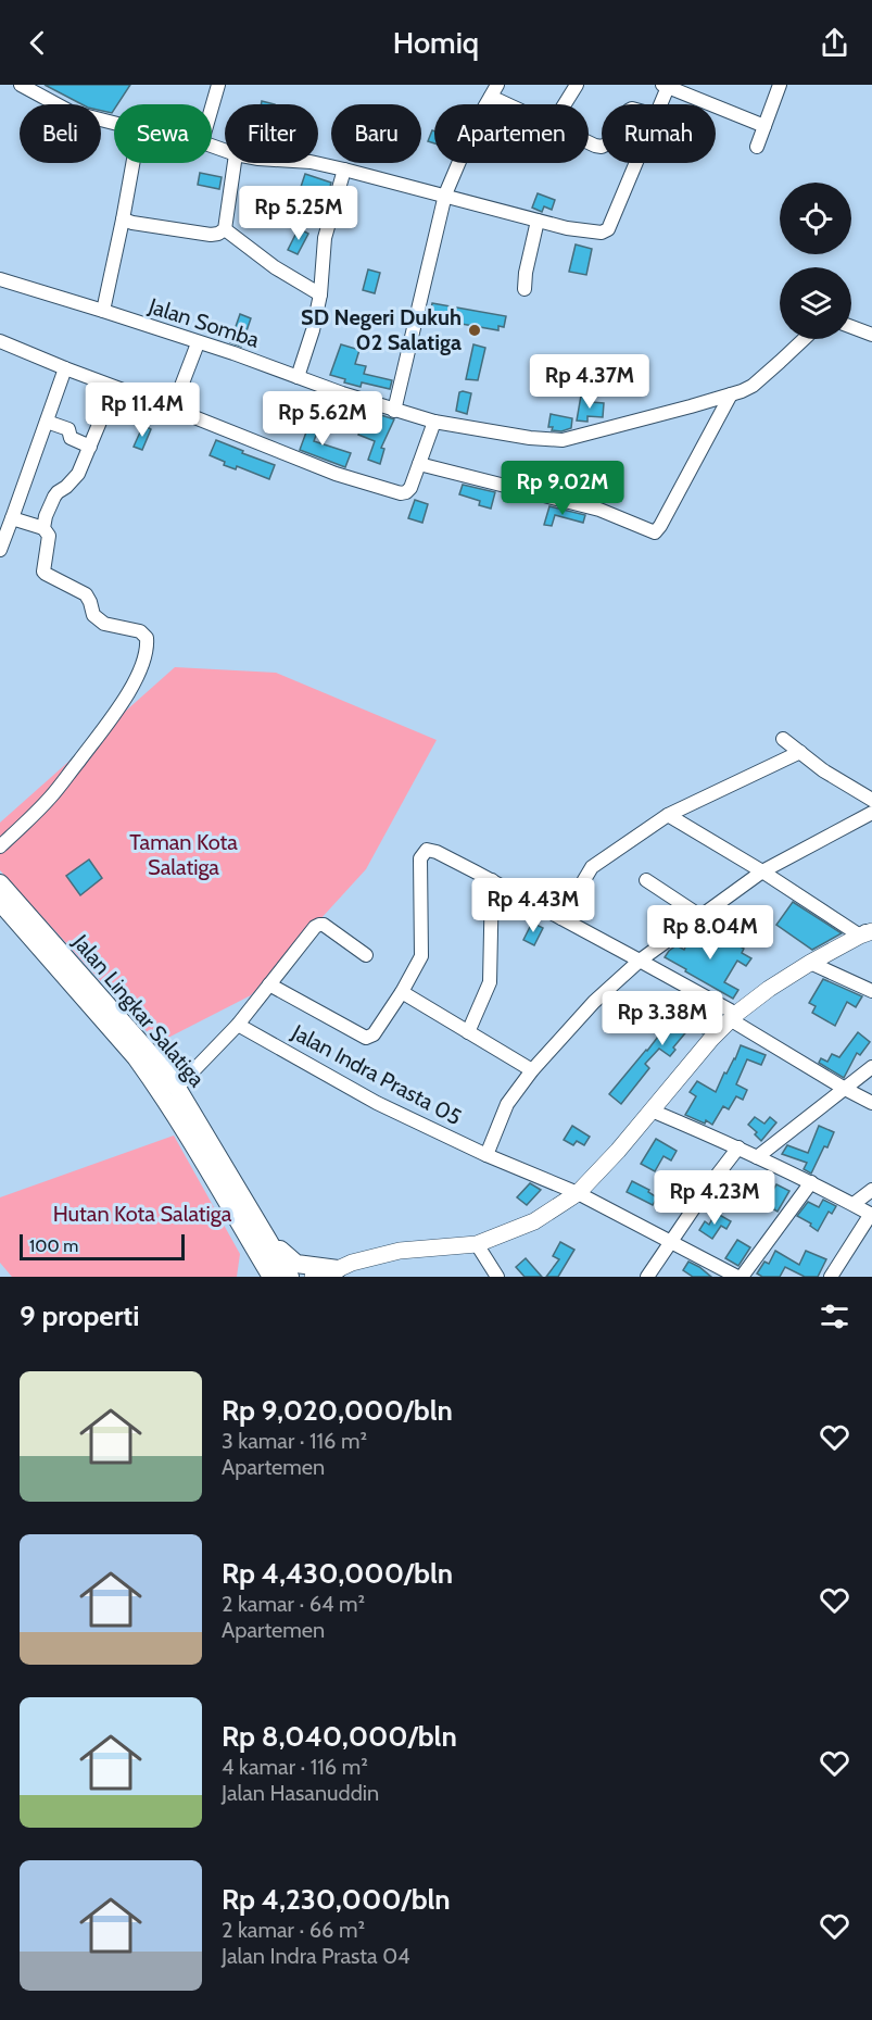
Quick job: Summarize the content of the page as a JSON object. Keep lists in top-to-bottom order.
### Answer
{
  "streets": {
    "highway": ["Jalan Lingkar Salatiga"],
    "street": ["Jalan Somba", "Jalan Indra Prasta 05"]
  },
  "parks": ["Taman Kota Salatiga", "Hutan Kota Salatiga"],
  "places": ["SD Negeri Dukuh 02 Salatiga"],
  "scale_bar": "100 m",
  "page": {
    "header": "Homiq",
    "chip": [
      "Beli",
      "Sewa",
      "Filter",
      "Baru",
      "Apartemen",
      "Rumah"
    ],
    "price": [
      "Rp 5.25M",
      "Rp 4.37M",
      "Rp 11.4M",
      "Rp 5.62M",
      "Rp 9.02M",
      "Rp 4.43M",
      "Rp 8.04M",
      "Rp 3.38M",
      "Rp 4.23M"
    ],
    "scale": "100 m",
    "heading": "9 properti",
    "list": [
      {
        "name": "Rp 9,020,000/bln",
        "note": "3 kamar · 116 m² · Apartemen"
      },
      {
        "name": "Rp 4,430,000/bln",
        "note": "2 kamar · 64 m² · Apartemen"
      },
      {
        "name": "Rp 8,040,000/bln",
        "note": "4 kamar · 116 m² · Jalan Hasanuddin"
      },
      {
        "name": "Rp 4,230,000/bln",
        "note": "2 kamar · 66 m² · Jalan Indra Prasta 04"
      }
    ]
  }
}
